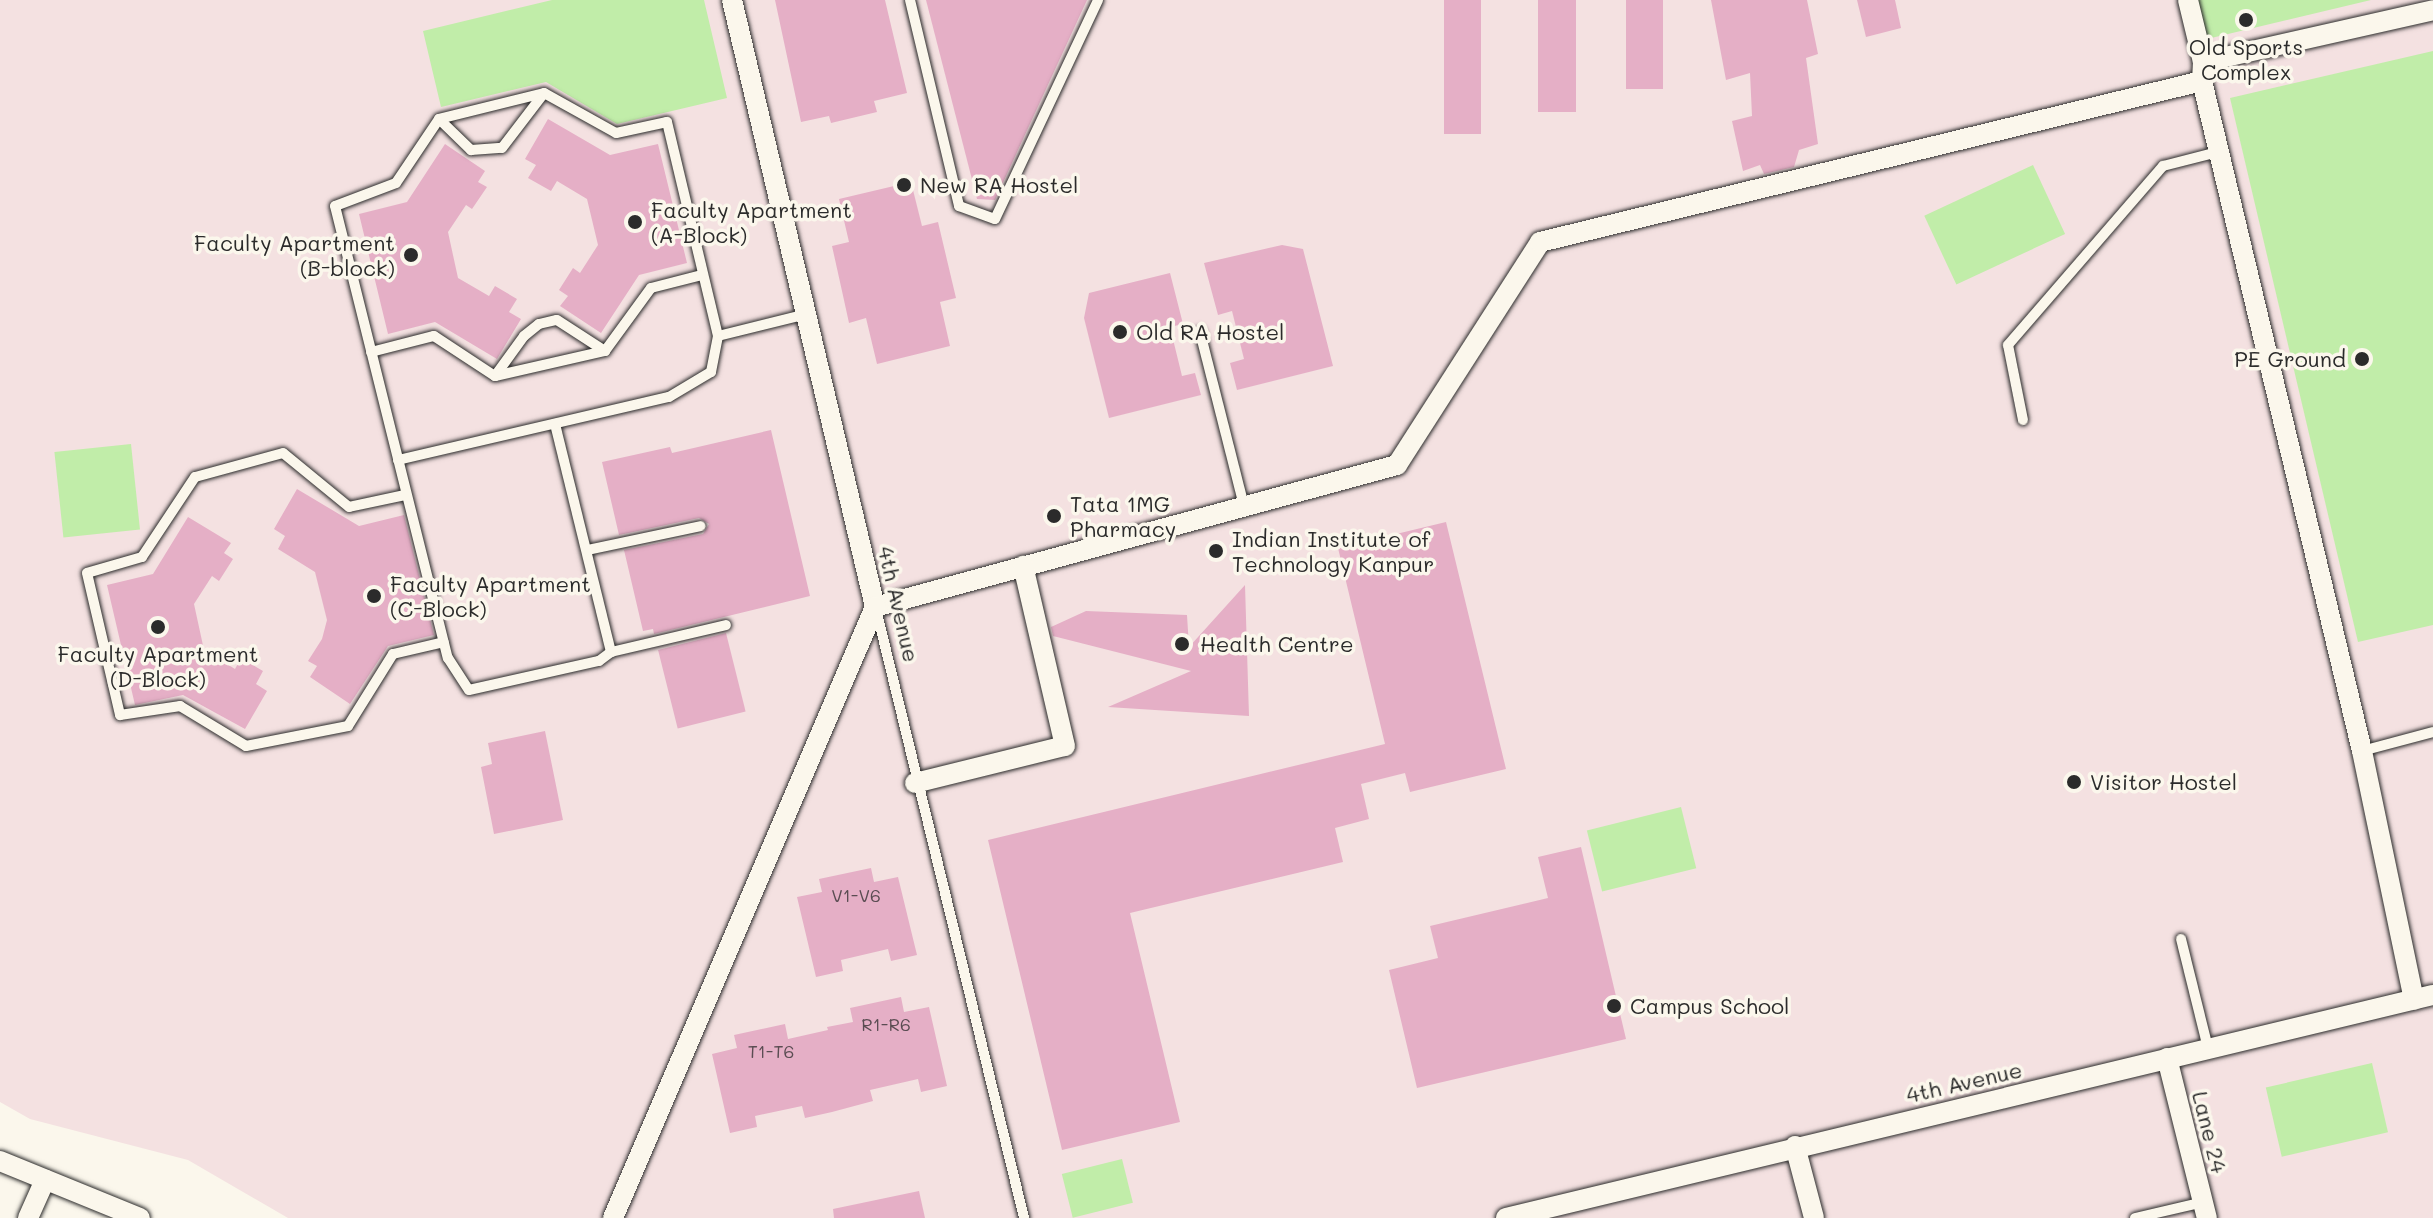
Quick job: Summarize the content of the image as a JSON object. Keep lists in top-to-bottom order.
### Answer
{
  "streets": {
    "street": ["4th Avenue", "Lane 24"]
  },
  "crossings": [
    ["4th Avenue", "Lane 24"]
  ],
  "places": [
    "Old Sports Complex",
    "New RA Hostel",
    "Faculty Apartment (A-Block)",
    "Faculty Apartment (B-block)",
    "Old RA Hostel",
    "PE Ground",
    "Tata 1MG Pharmacy",
    "Indian Institute of Technology Kanpur",
    "Faculty Apartment (C-Block)",
    "Faculty Apartment (D-Block)",
    "Health Centre",
    "Visitor Hostel",
    "Campus School"
  ],
  "house_numbers": ["V1-V6", "R1-R6", "T1-T6"]
}
